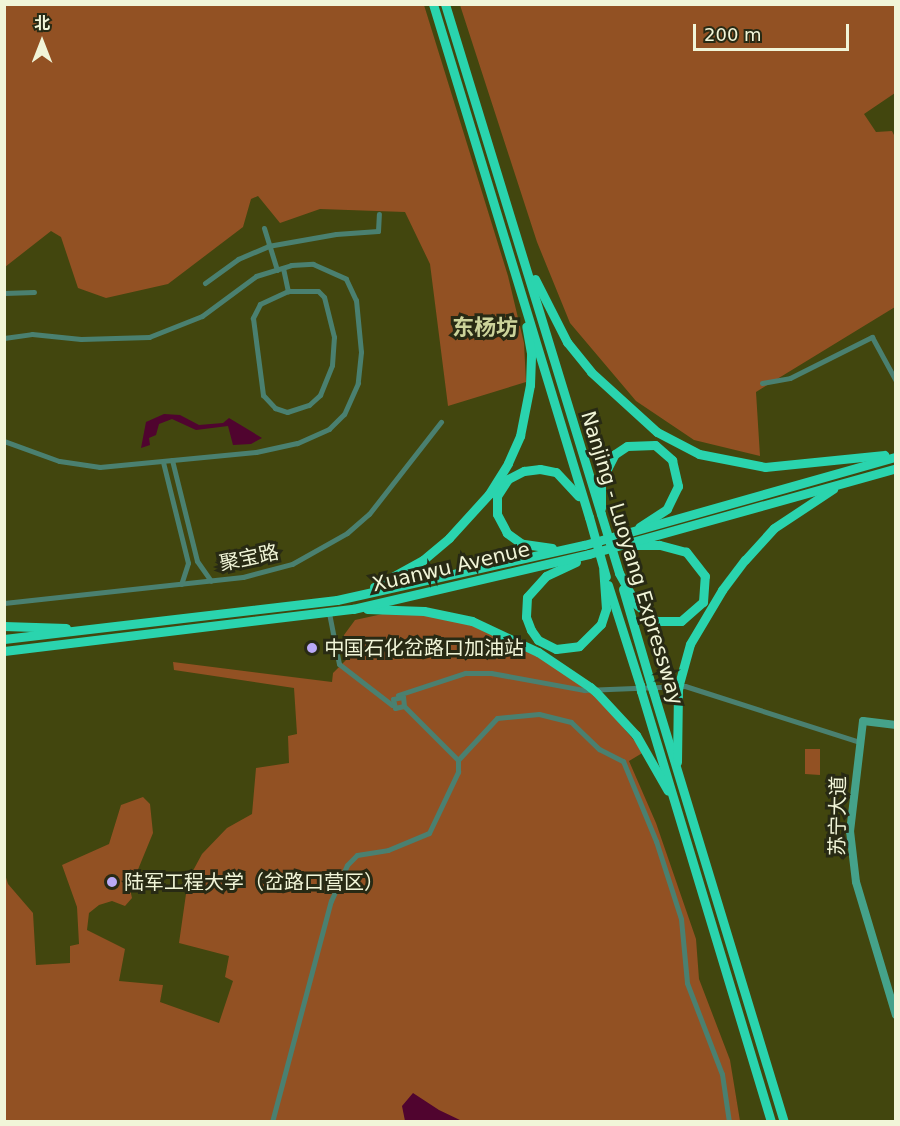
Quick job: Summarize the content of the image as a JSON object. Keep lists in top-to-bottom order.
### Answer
{
  "streets": {
    "highway": ["Nanjing - Luoyang Expressway", "Xuanwu Avenue"],
    "street": ["聚宝路", "苏宁大道"]
  },
  "districts": ["东杨坊"],
  "places": ["中国石化岔路口加油站", "陆军工程大学（岔路口营区）"],
  "scale_bar": "200 m",
  "north": "top"
}
